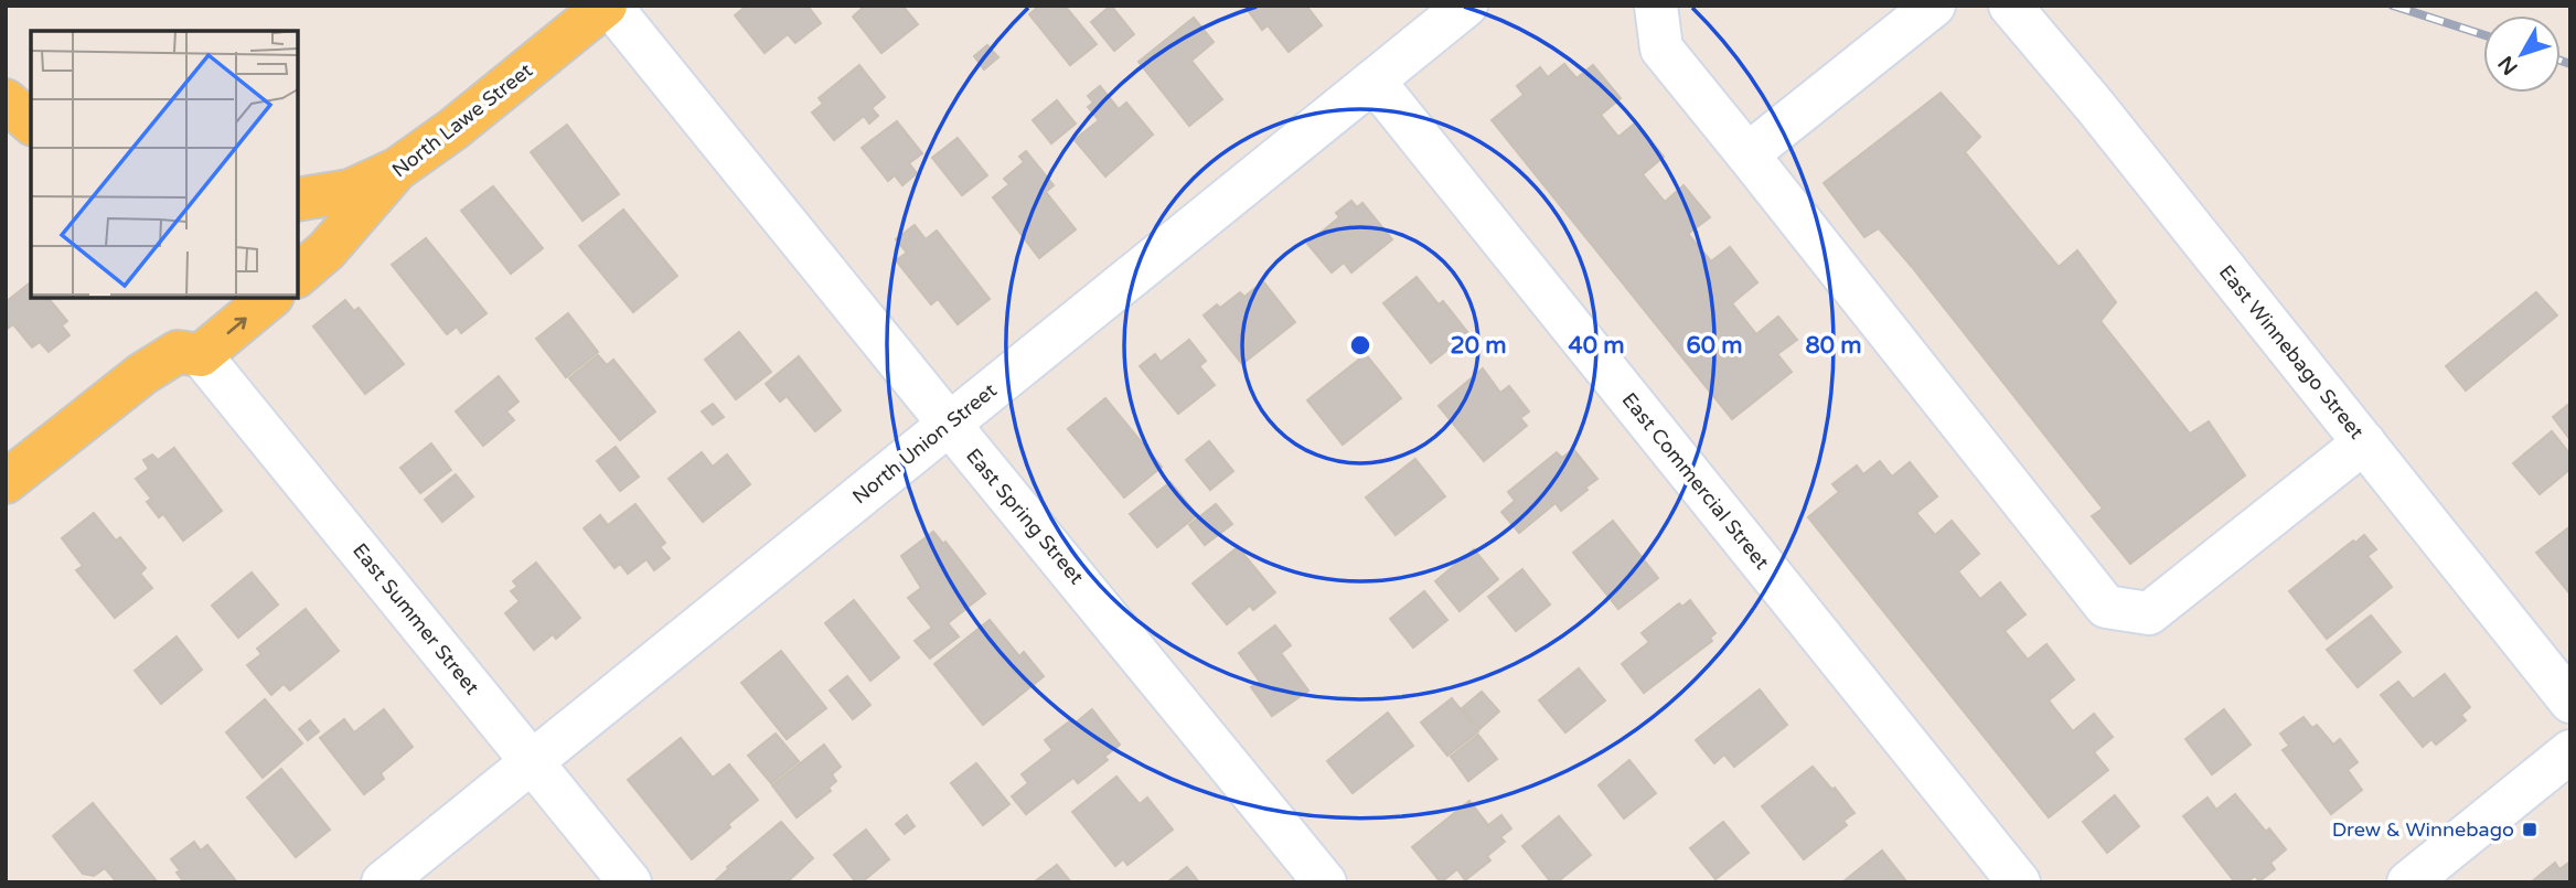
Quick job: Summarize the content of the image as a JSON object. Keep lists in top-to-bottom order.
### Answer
{
  "streets": {
    "main road": ["North Lawe Street"],
    "street": [
      "East Winnebago Street",
      "North Union Street",
      "East Commercial Street",
      "East Spring Street",
      "East Summer Street"
    ]
  },
  "crossings": [
    ["North Lawe Street", "East Spring Street"],
    ["North Union Street", "East Commercial Street"],
    ["North Union Street", "East Spring Street"],
    ["North Union Street", "East Summer Street"]
  ],
  "places": {
    "transit": ["Drew & Winnebago"]
  },
  "north": "bottom left",
  "rings": [
    "20 m",
    "40 m",
    "60 m",
    "80 m"
  ]
}
